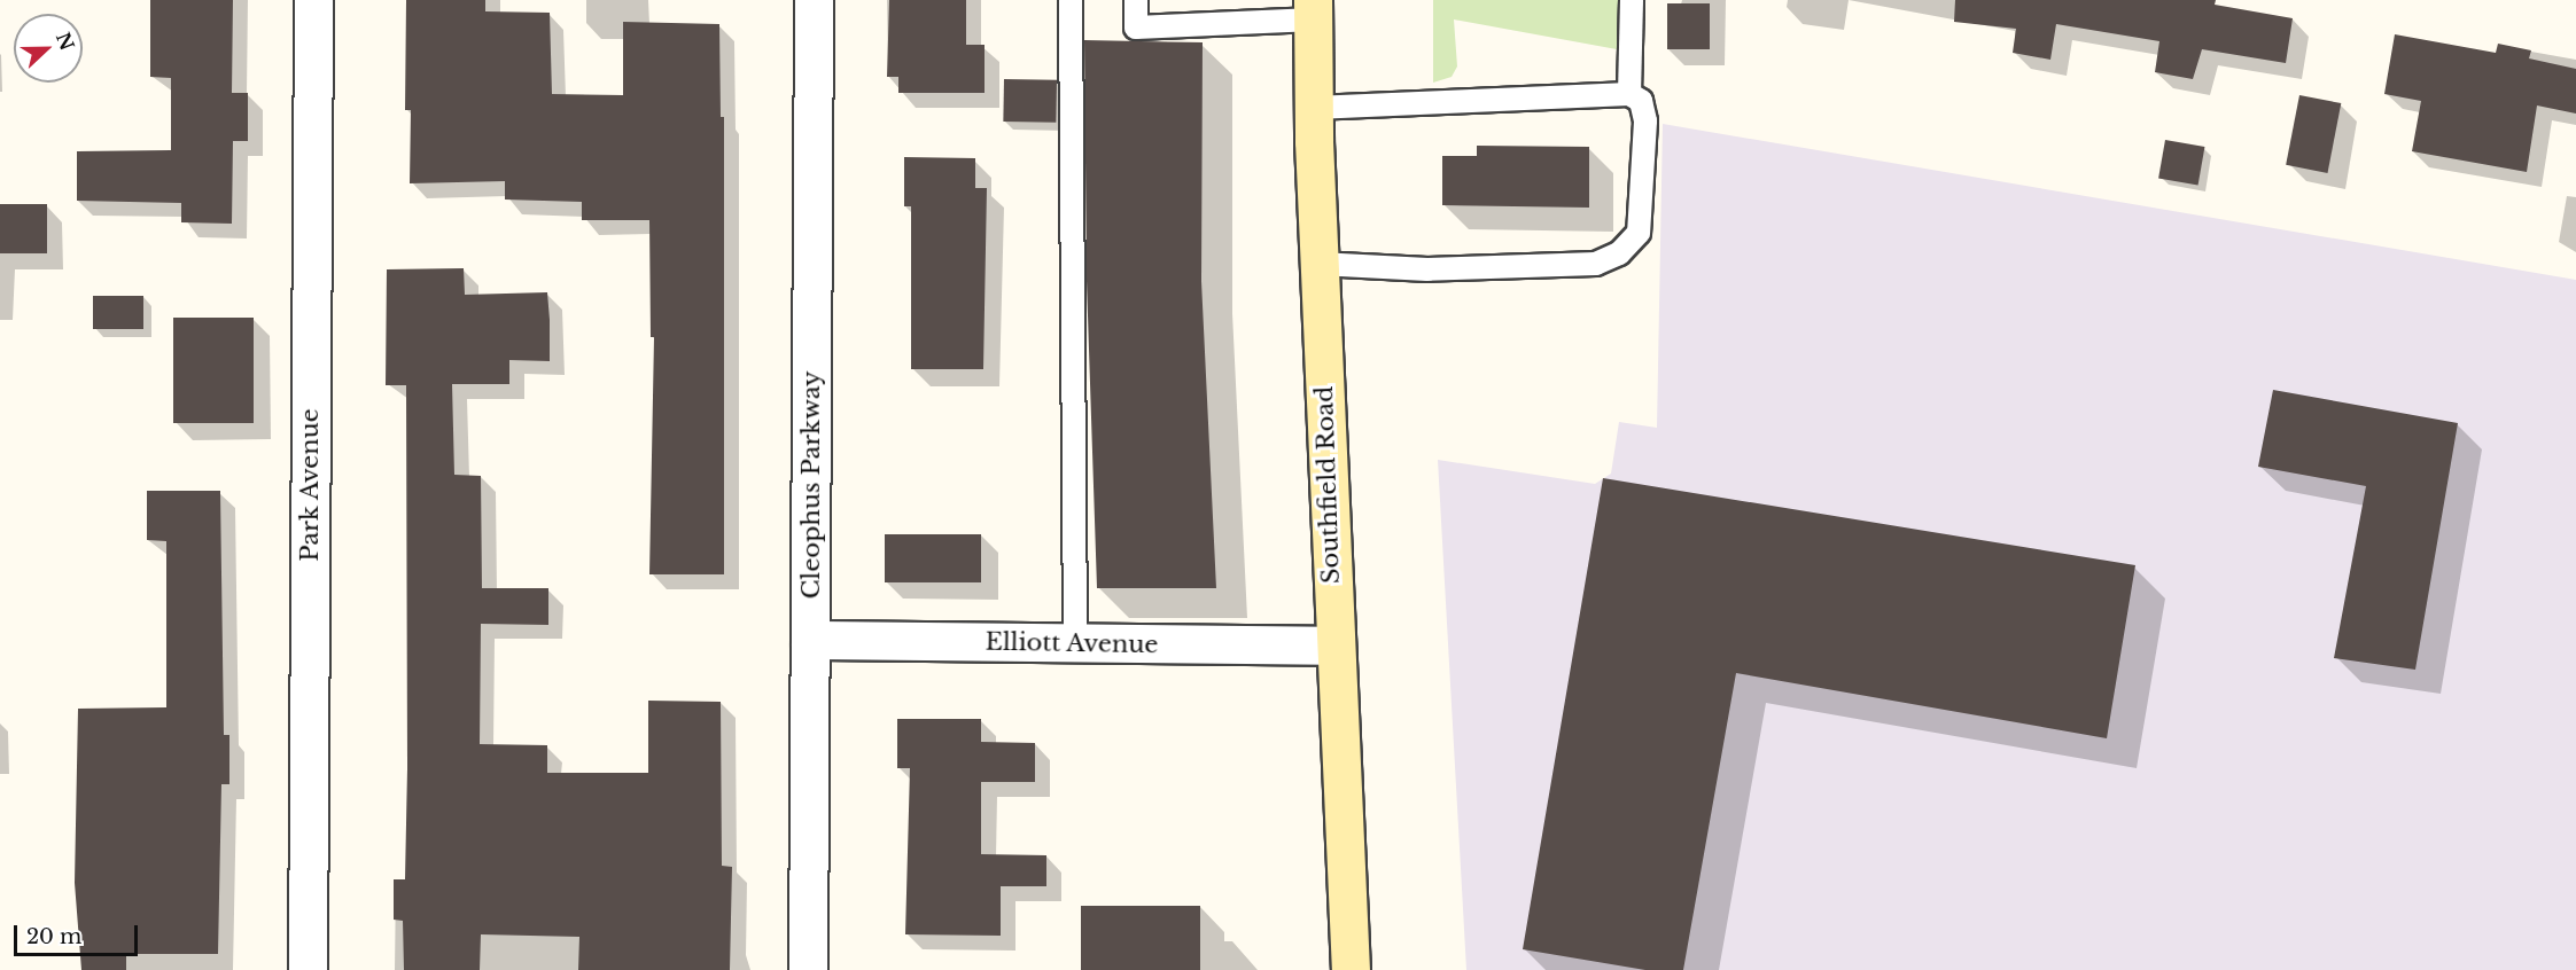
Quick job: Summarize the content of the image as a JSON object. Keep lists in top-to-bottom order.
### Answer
{
  "streets": {
    "main road": ["Southfield Road"],
    "street": ["Park Avenue", "Cleophus Parkway", "Elliott Avenue"]
  },
  "crossings": [
    ["Cleophus Parkway", "Elliott Avenue"],
    ["Southfield Road", "Elliott Avenue"]
  ],
  "scale_bar": "20 m",
  "north": "right"
}
